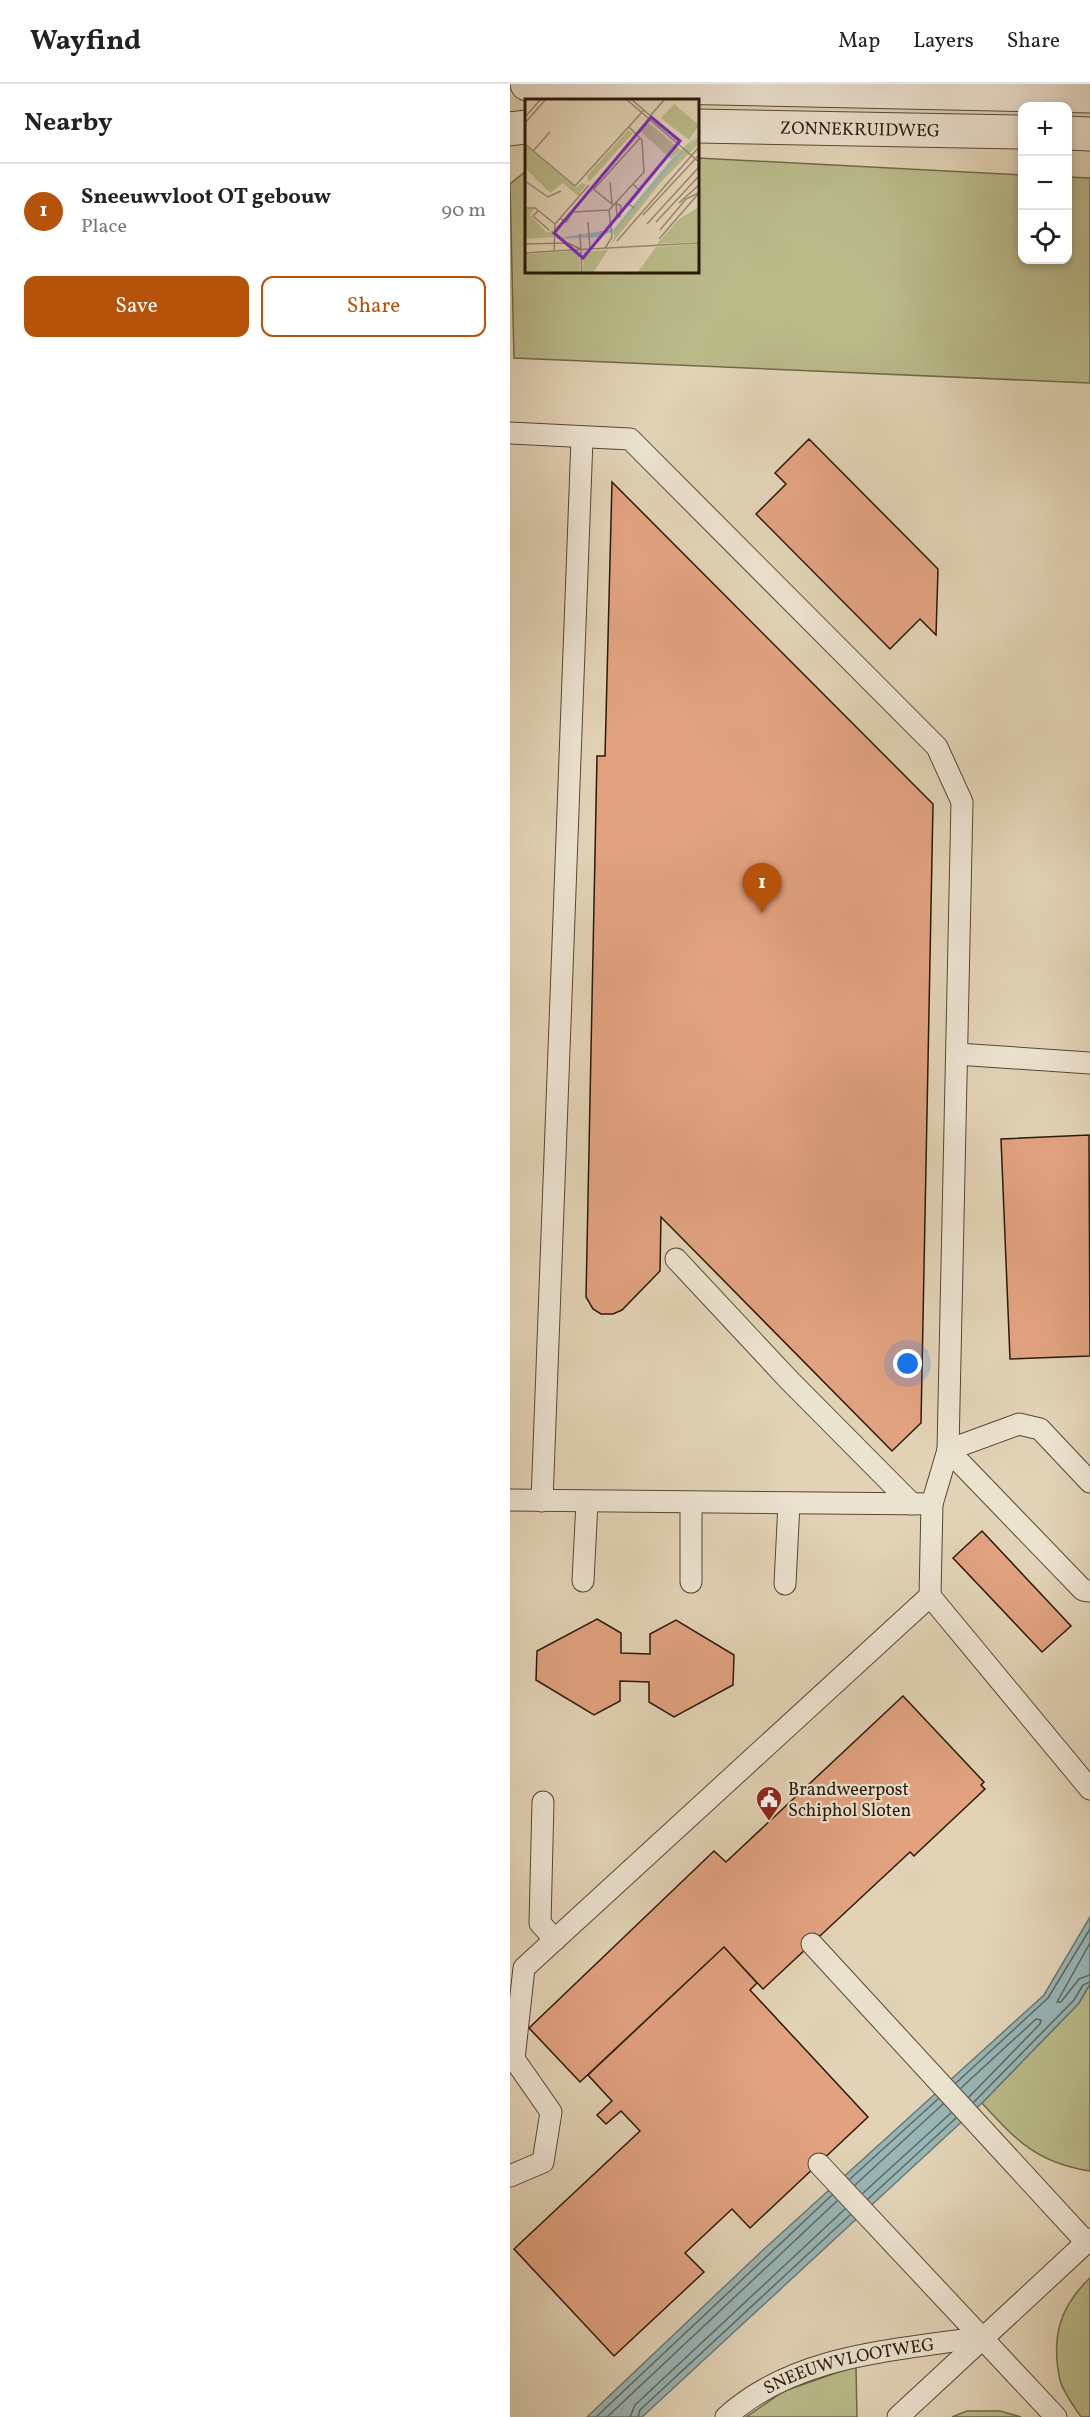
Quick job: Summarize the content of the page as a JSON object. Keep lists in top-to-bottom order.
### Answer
{
  "streets": {
    "street": ["ZONNEKRUIDWEG"],
    "lane": ["SNEEUWVLOOTWEG"]
  },
  "places": {
    "public building": ["Brandweerpost Schiphol Sloten"]
  },
  "page": {
    "header": "Wayfind",
    "nav": ["Map", "Layers", "Share"],
    "heading": "Nearby",
    "map_buttons": ["+", "−"],
    "list": [
      {
        "mark": "1",
        "name": "Sneeuwvloot OT gebouw",
        "note": "Place",
        "value": "90 m"
      }
    ],
    "buttons": ["Save", "Share"],
    "pins": "1"
  }
}
